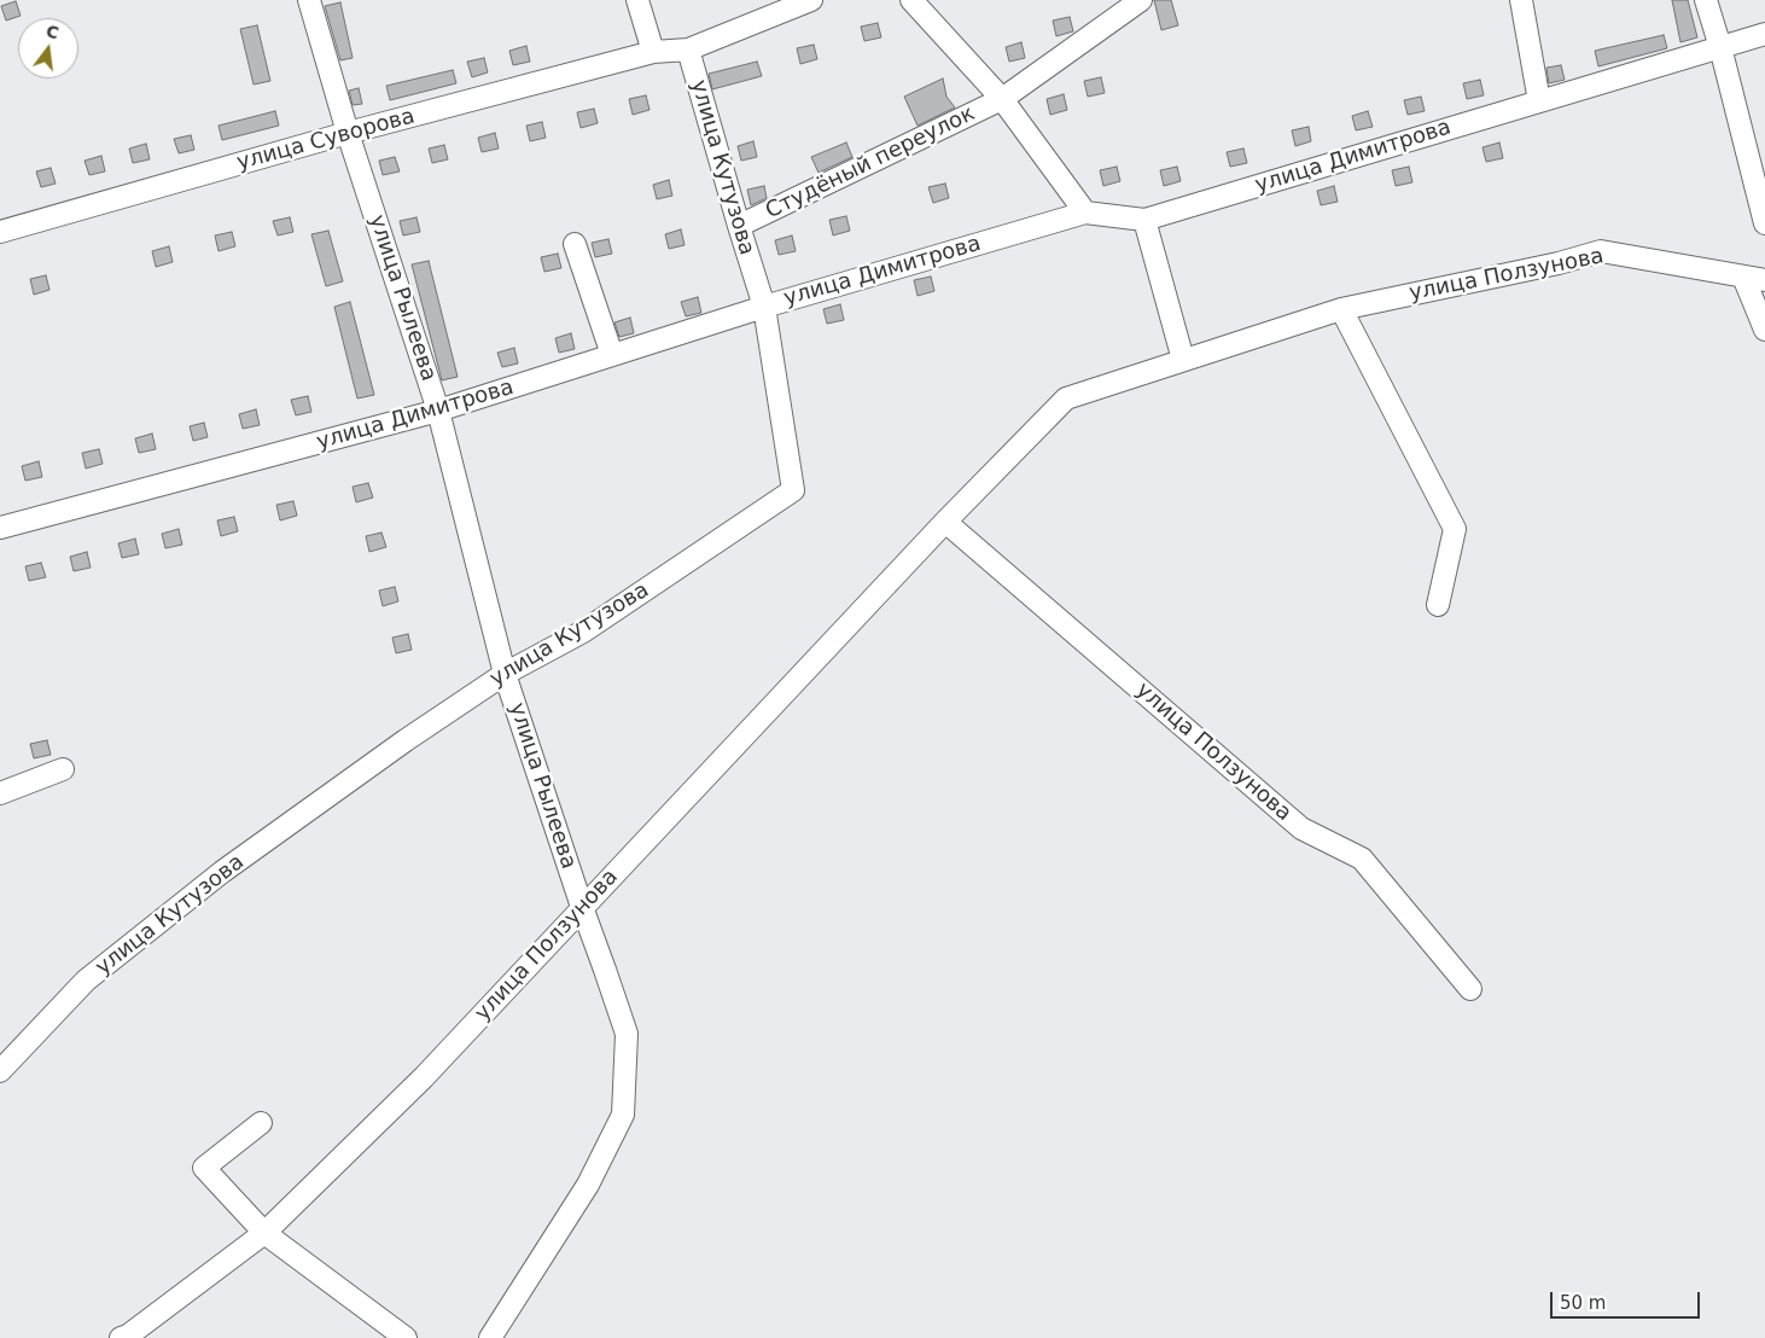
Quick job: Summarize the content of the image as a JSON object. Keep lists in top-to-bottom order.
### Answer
{
  "streets": {
    "street": [
      "улица Суворова",
      "улица Димитрова",
      "Студёный переулок",
      "улица Кутузова",
      "улица Ползунова",
      "улица Рылеева"
    ]
  },
  "crossings": [
    ["улица Суворова", "улица Кутузова"],
    ["улица Суворова", "улица Рылеева"],
    ["улица Димитрова", "Студёный переулок"],
    ["улица Димитрова", "улица Кутузова"],
    ["улица Димитрова", "улица Рылеева"],
    ["Студёный переулок", "улица Кутузова"],
    ["улица Кутузова", "улица Рылеева"],
    ["улица Ползунова", "улица Рылеева"]
  ],
  "scale_bar": "50 m",
  "north": "top"
}
